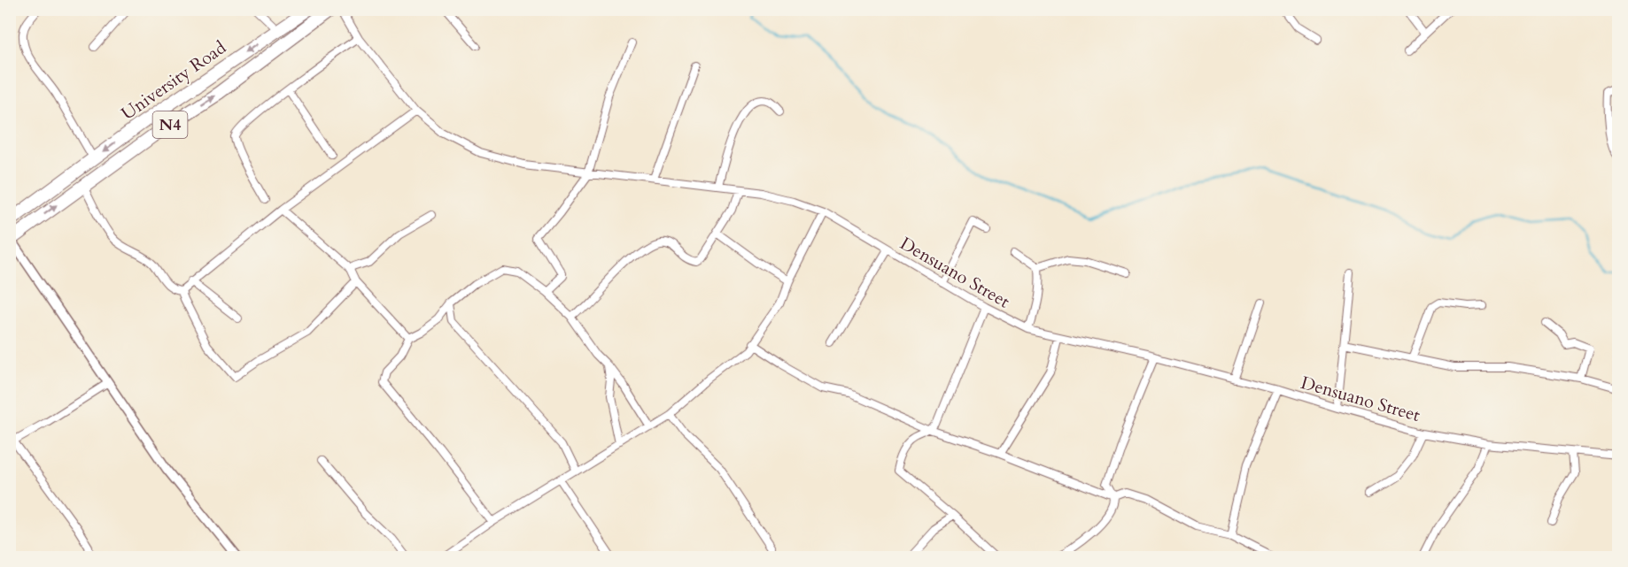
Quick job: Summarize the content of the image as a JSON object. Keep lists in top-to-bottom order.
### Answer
{
  "streets": {
    "highway": ["University Road", "N4"],
    "street": ["Densuano Street"]
  }
}
